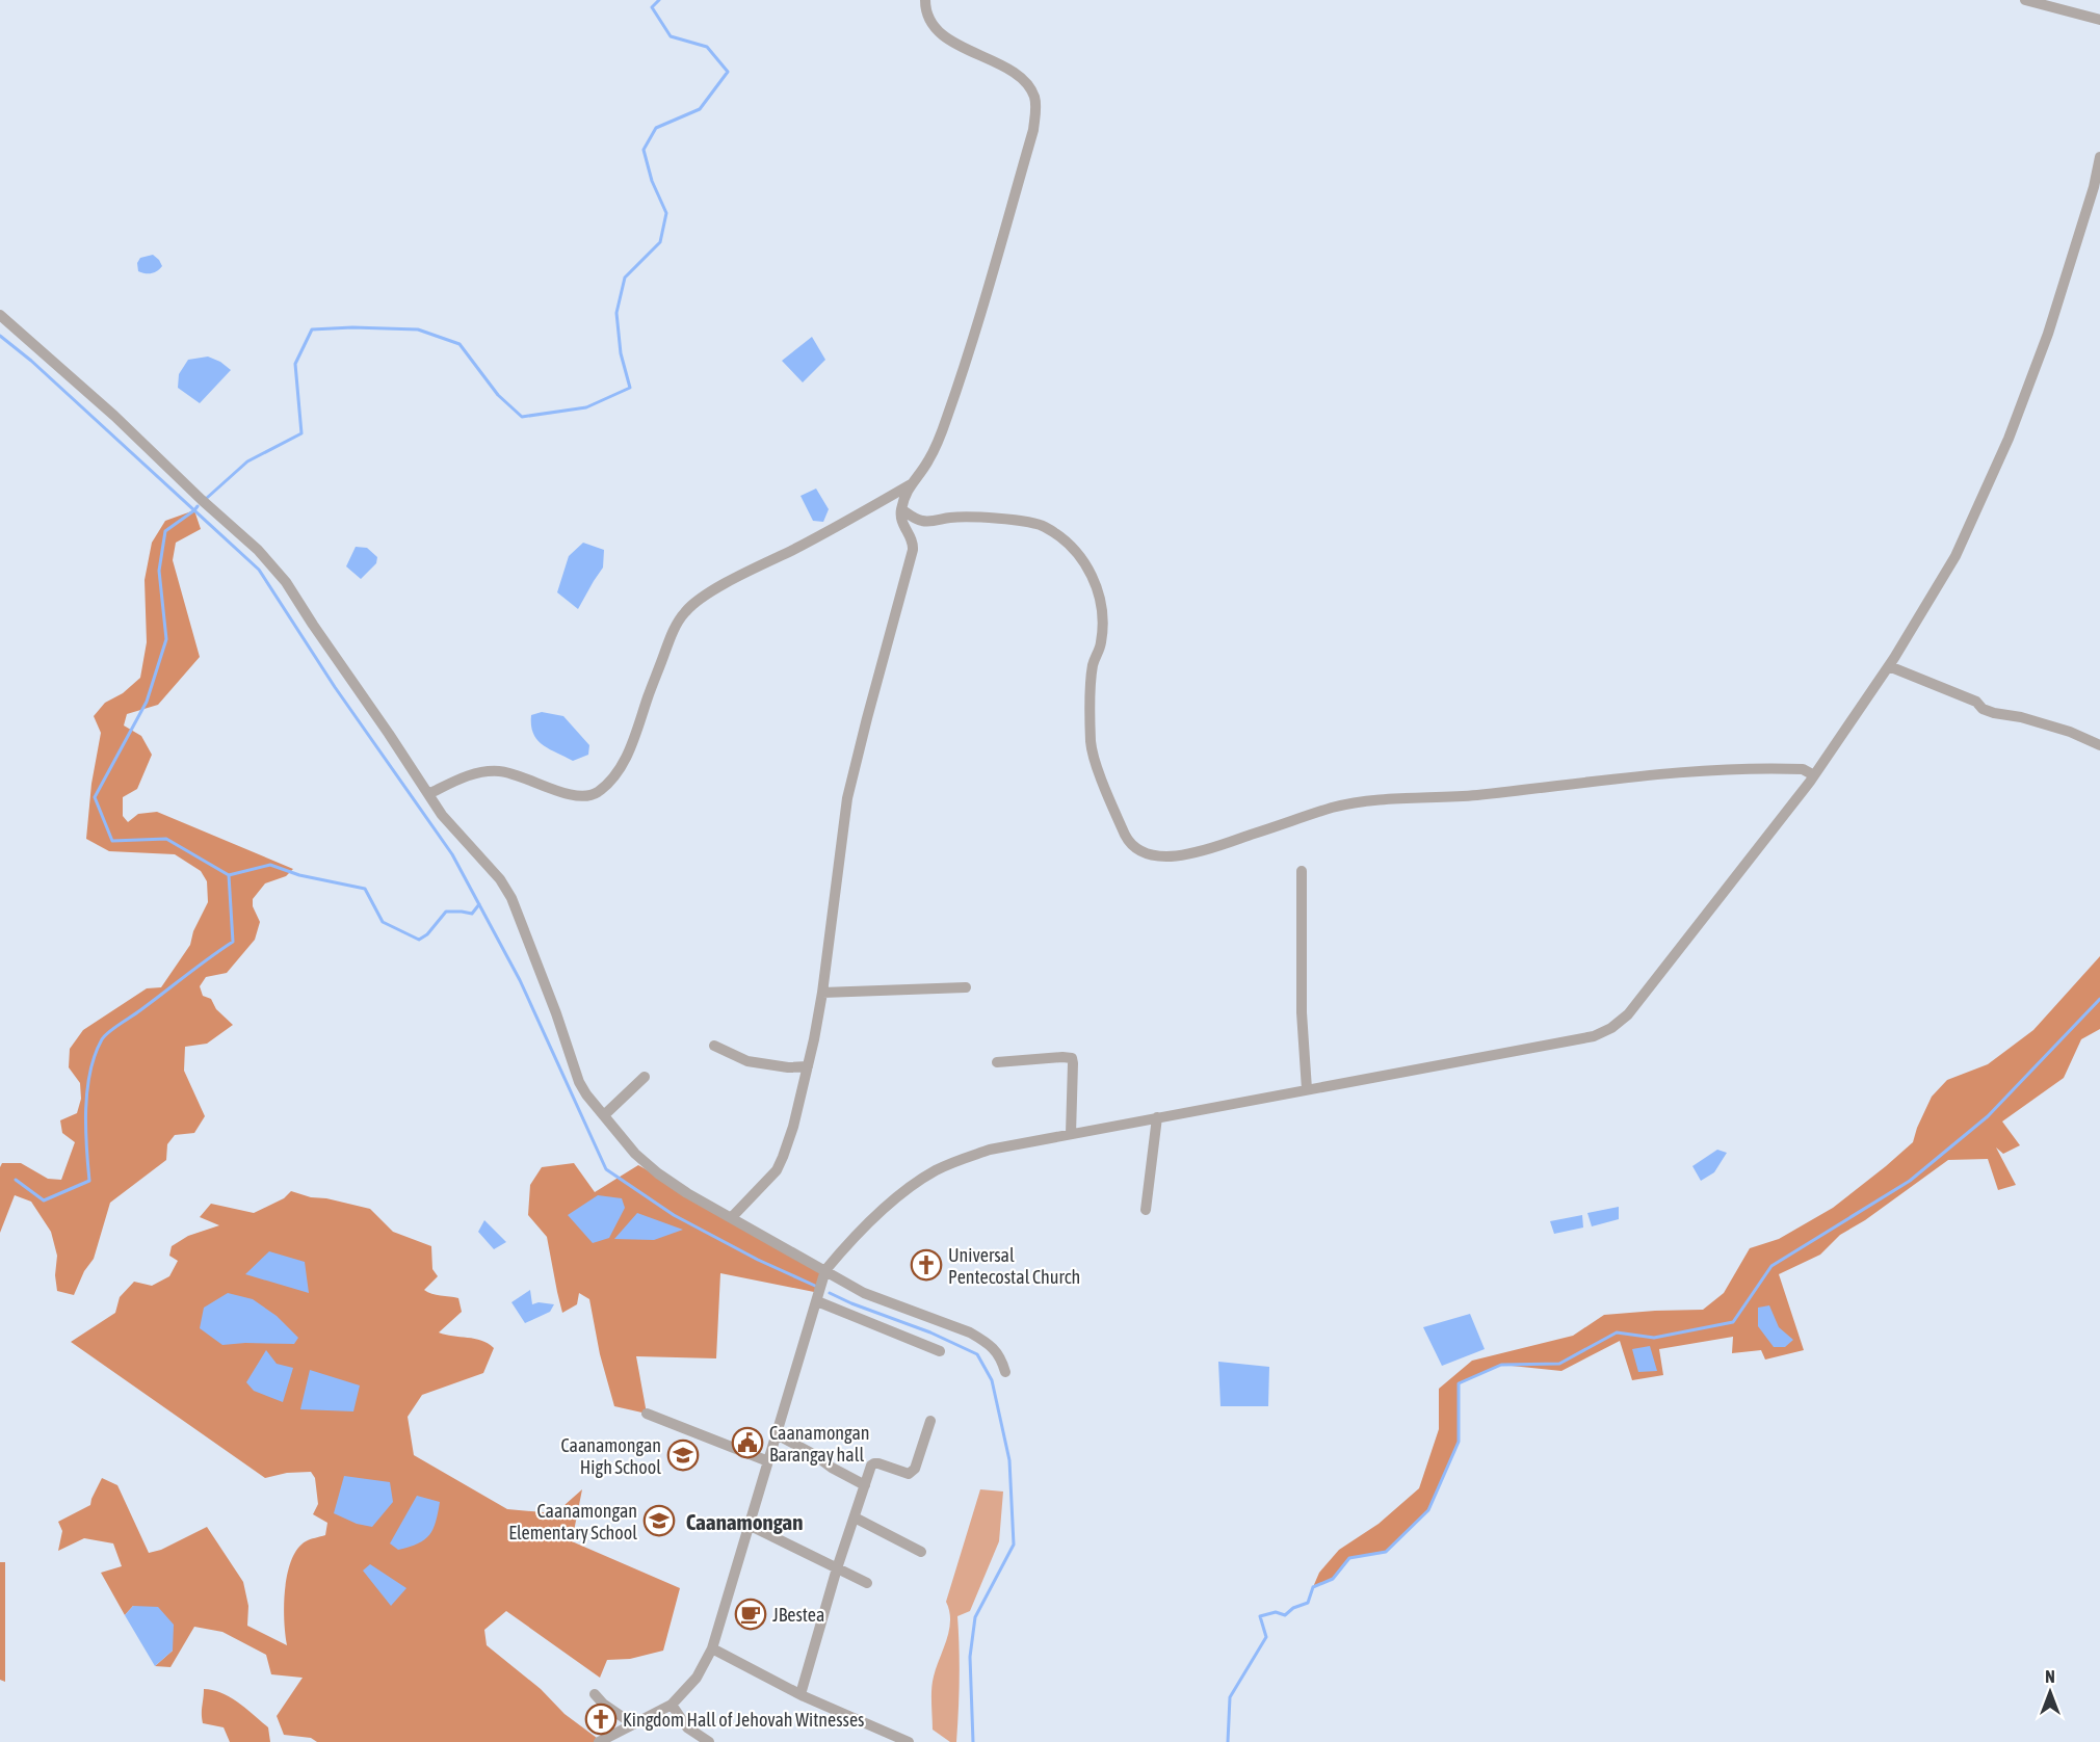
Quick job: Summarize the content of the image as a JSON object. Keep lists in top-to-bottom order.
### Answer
{
  "districts": ["Caanamongan"],
  "places": {
    "church": ["Universal Pentecostal Church", "Kingdom Hall of Jehovah Witnesses"],
    "public building": ["Caanamongan Barangay hall"],
    "school or university": ["Caanamongan High School", "Caanamongan Elementary School"],
    "cafe": ["JBestea"]
  },
  "north": "top"
}
